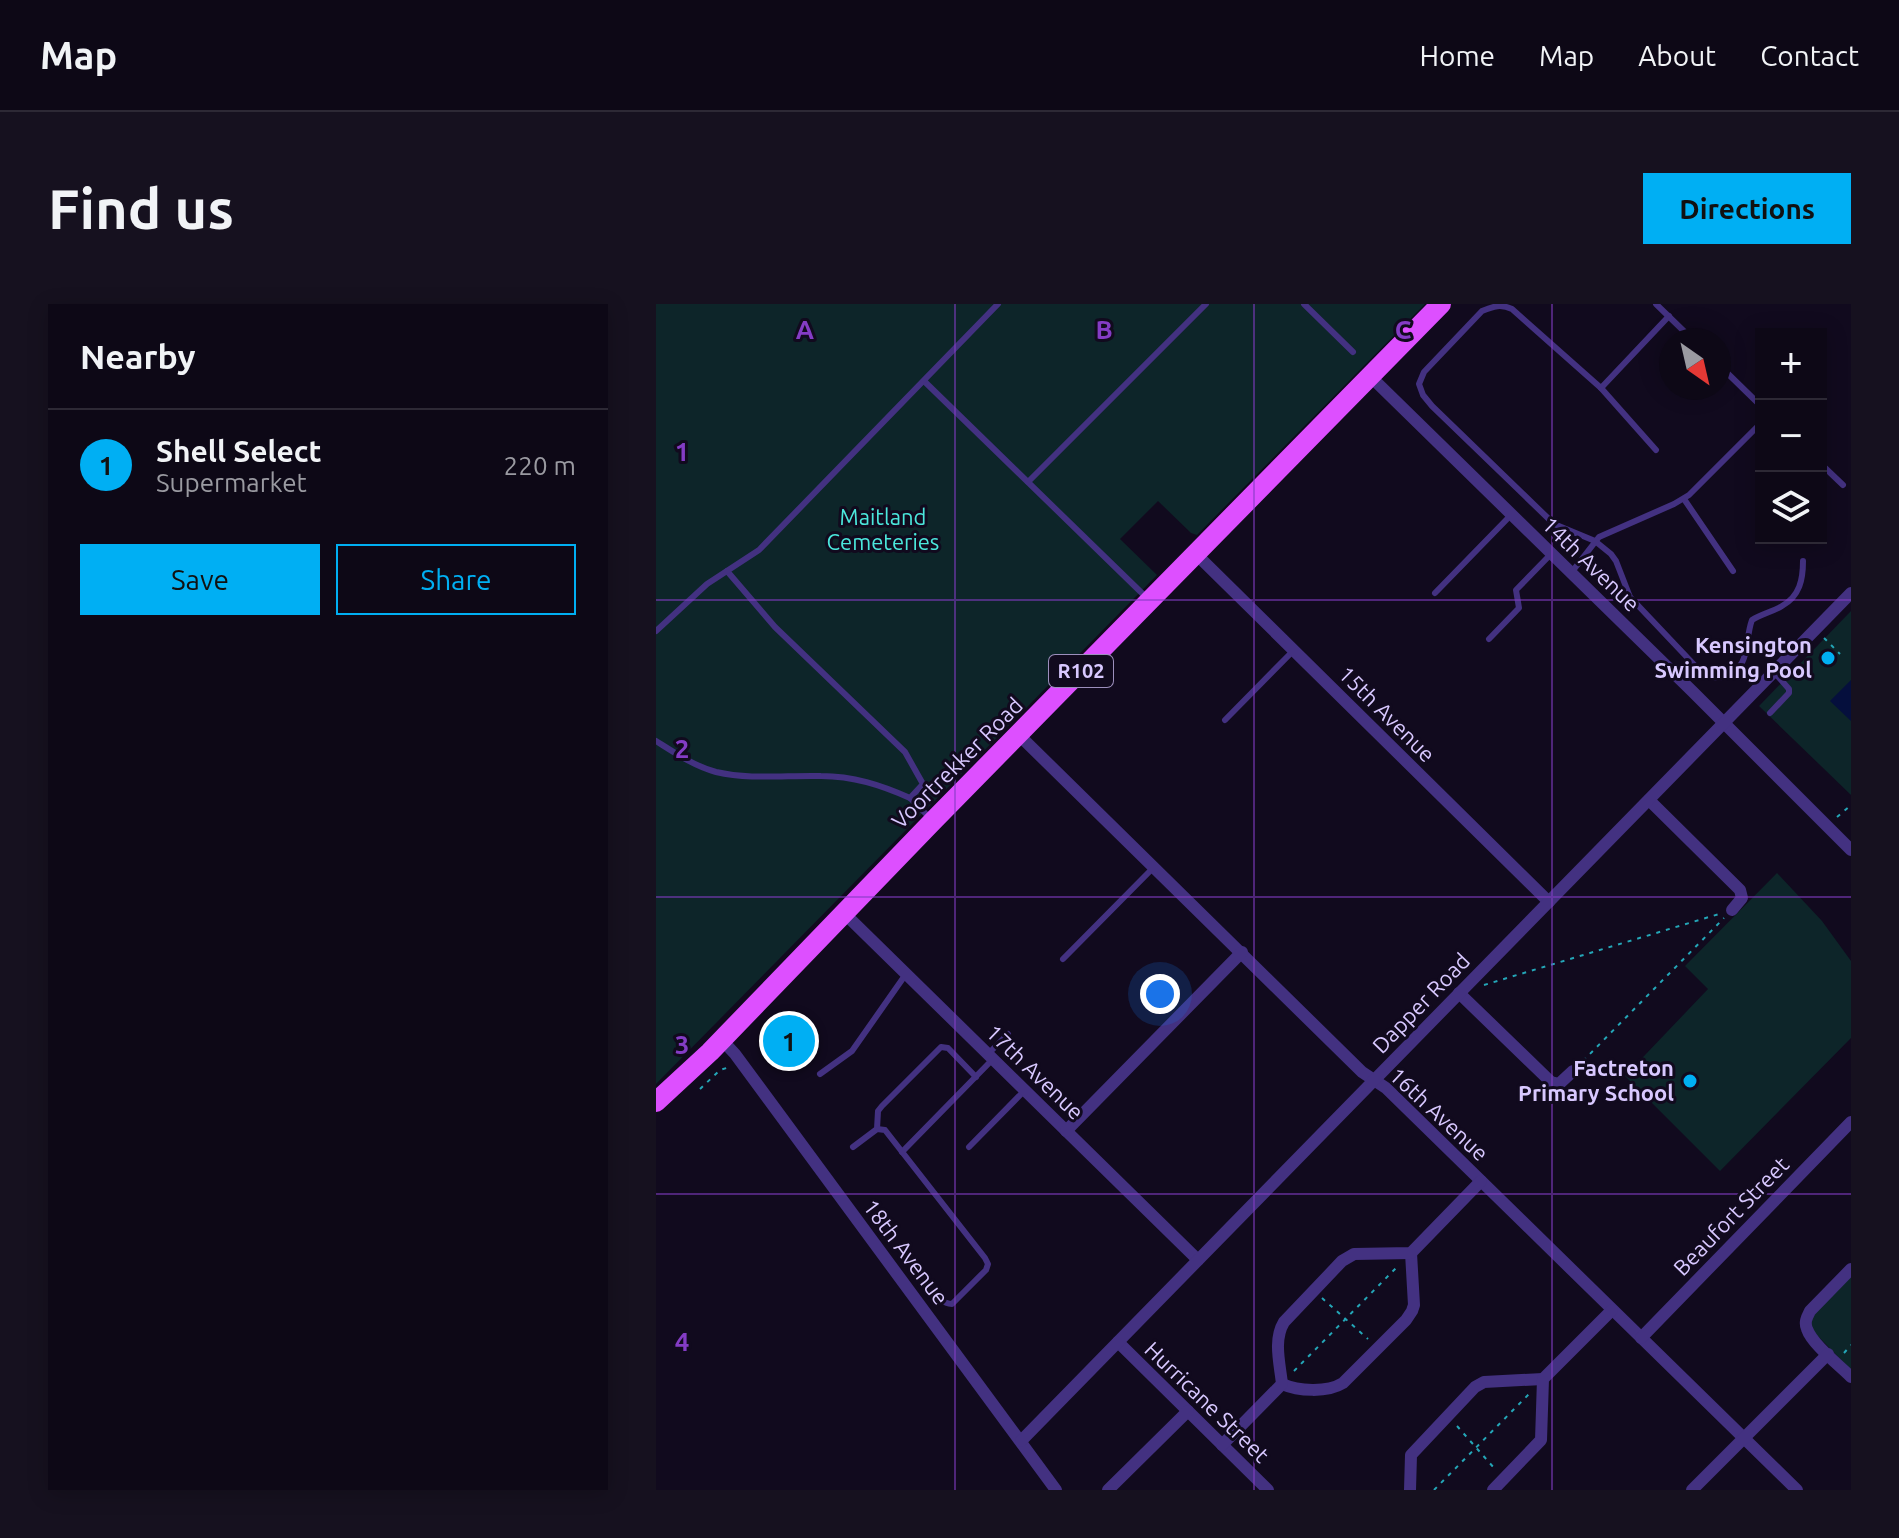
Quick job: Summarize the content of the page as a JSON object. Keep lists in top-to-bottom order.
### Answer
{
  "streets": {
    "main road": ["R102", "Voortrekker Road"],
    "street": [
      "14th Avenue",
      "15th Avenue",
      "Dapper Road",
      "17th Avenue",
      "16th Avenue",
      "Beaufort Street",
      "18th Avenue",
      "Hurricane Street"
    ]
  },
  "crossings": [
    ["14th Avenue", "Voortrekker Road"],
    ["14th Avenue", "Dapper Road"],
    ["15th Avenue", "Voortrekker Road"],
    ["15th Avenue", "Dapper Road"],
    ["Voortrekker Road", "17th Avenue"],
    ["Voortrekker Road", "16th Avenue"],
    ["Voortrekker Road", "18th Avenue"],
    ["Dapper Road", "17th Avenue"],
    ["Dapper Road", "16th Avenue"],
    ["Dapper Road", "18th Avenue"],
    ["Dapper Road", "Hurricane Street"],
    ["16th Avenue", "Beaufort Street"]
  ],
  "parks": ["Maitland Cemeteries"],
  "places": ["Kensington Swimming Pool", "Factreton Primary School"],
  "north": "bottom right",
  "page": {
    "header": "Map",
    "nav": [
      "Home",
      "Map",
      "About",
      "Contact"
    ],
    "buttons": [
      "Directions",
      ["Save", "Share"]
    ],
    "title": "Find us",
    "heading": "Nearby",
    "map_buttons": ["+", "−"],
    "list": [
      {
        "mark": "1",
        "name": "Shell Select",
        "note": "Supermarket",
        "value": "220 m"
      }
    ],
    "pins": "1"
  },
  "grid": {
    "columns": ["A", "B", "C"],
    "rows": [
      "1",
      "2",
      "3",
      "4"
    ]
  }
}
